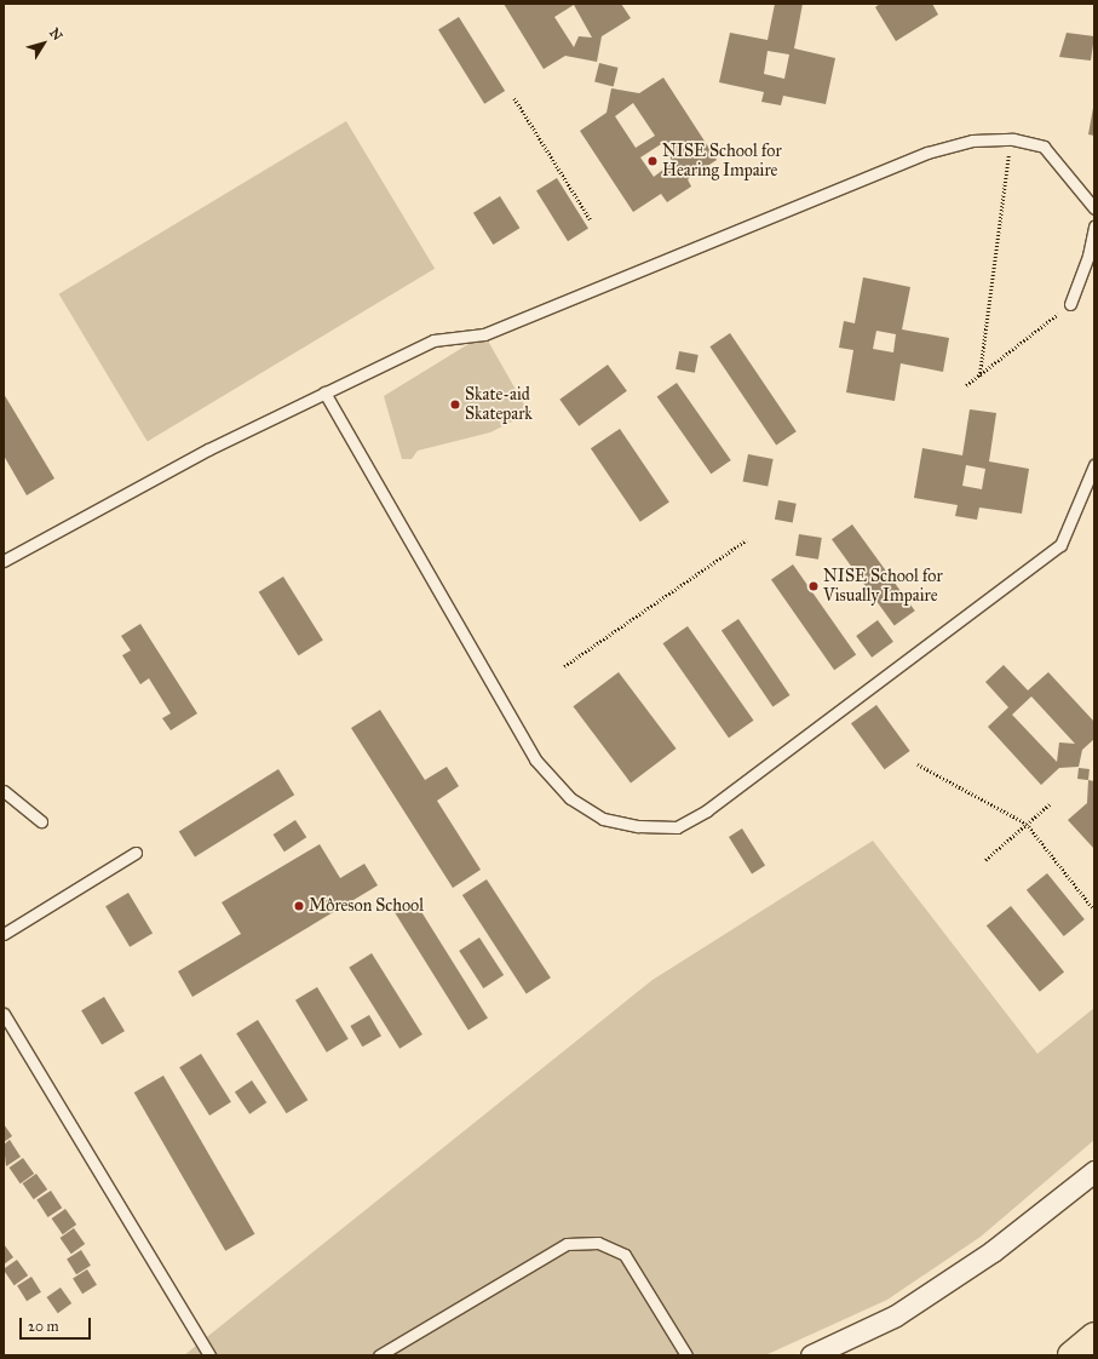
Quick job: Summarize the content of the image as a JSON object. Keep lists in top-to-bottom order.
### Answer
{
  "places": [
    "NISE School for Hearing Impaire",
    "Skate-aid Skatepark",
    "NISE School for Visually Impaire",
    "Môreson School"
  ],
  "scale_bar": "20 m",
  "north": "top right"
}
